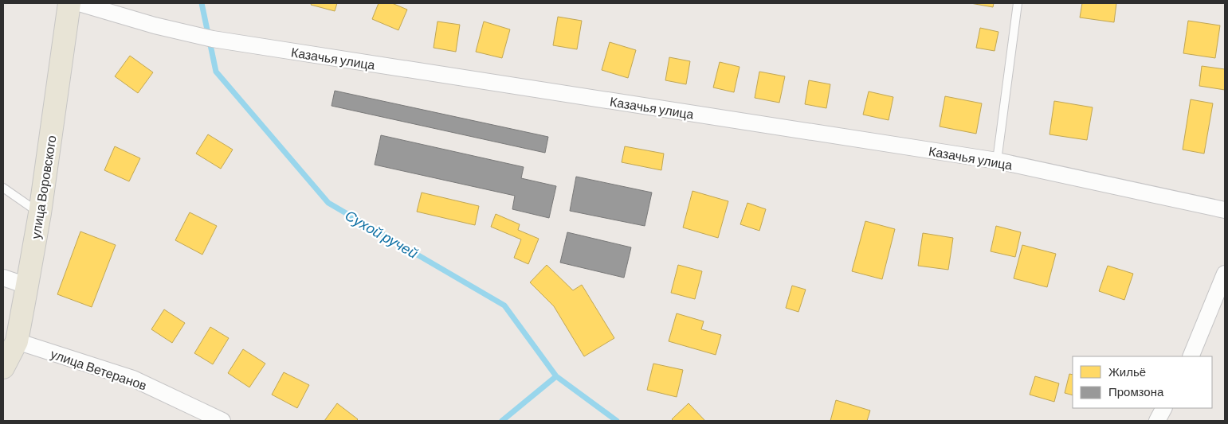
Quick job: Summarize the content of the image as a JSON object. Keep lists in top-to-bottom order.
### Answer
{
  "streets": {
    "main road": ["улица Воровского"],
    "street": ["Казачья улица", "улица Ветеранов"]
  },
  "crossings": [
    ["улица Воровского", "улица Ветеранов"]
  ],
  "water": ["Сухой ручей"],
  "legend": ["Жильё", "Промзона"]
}
